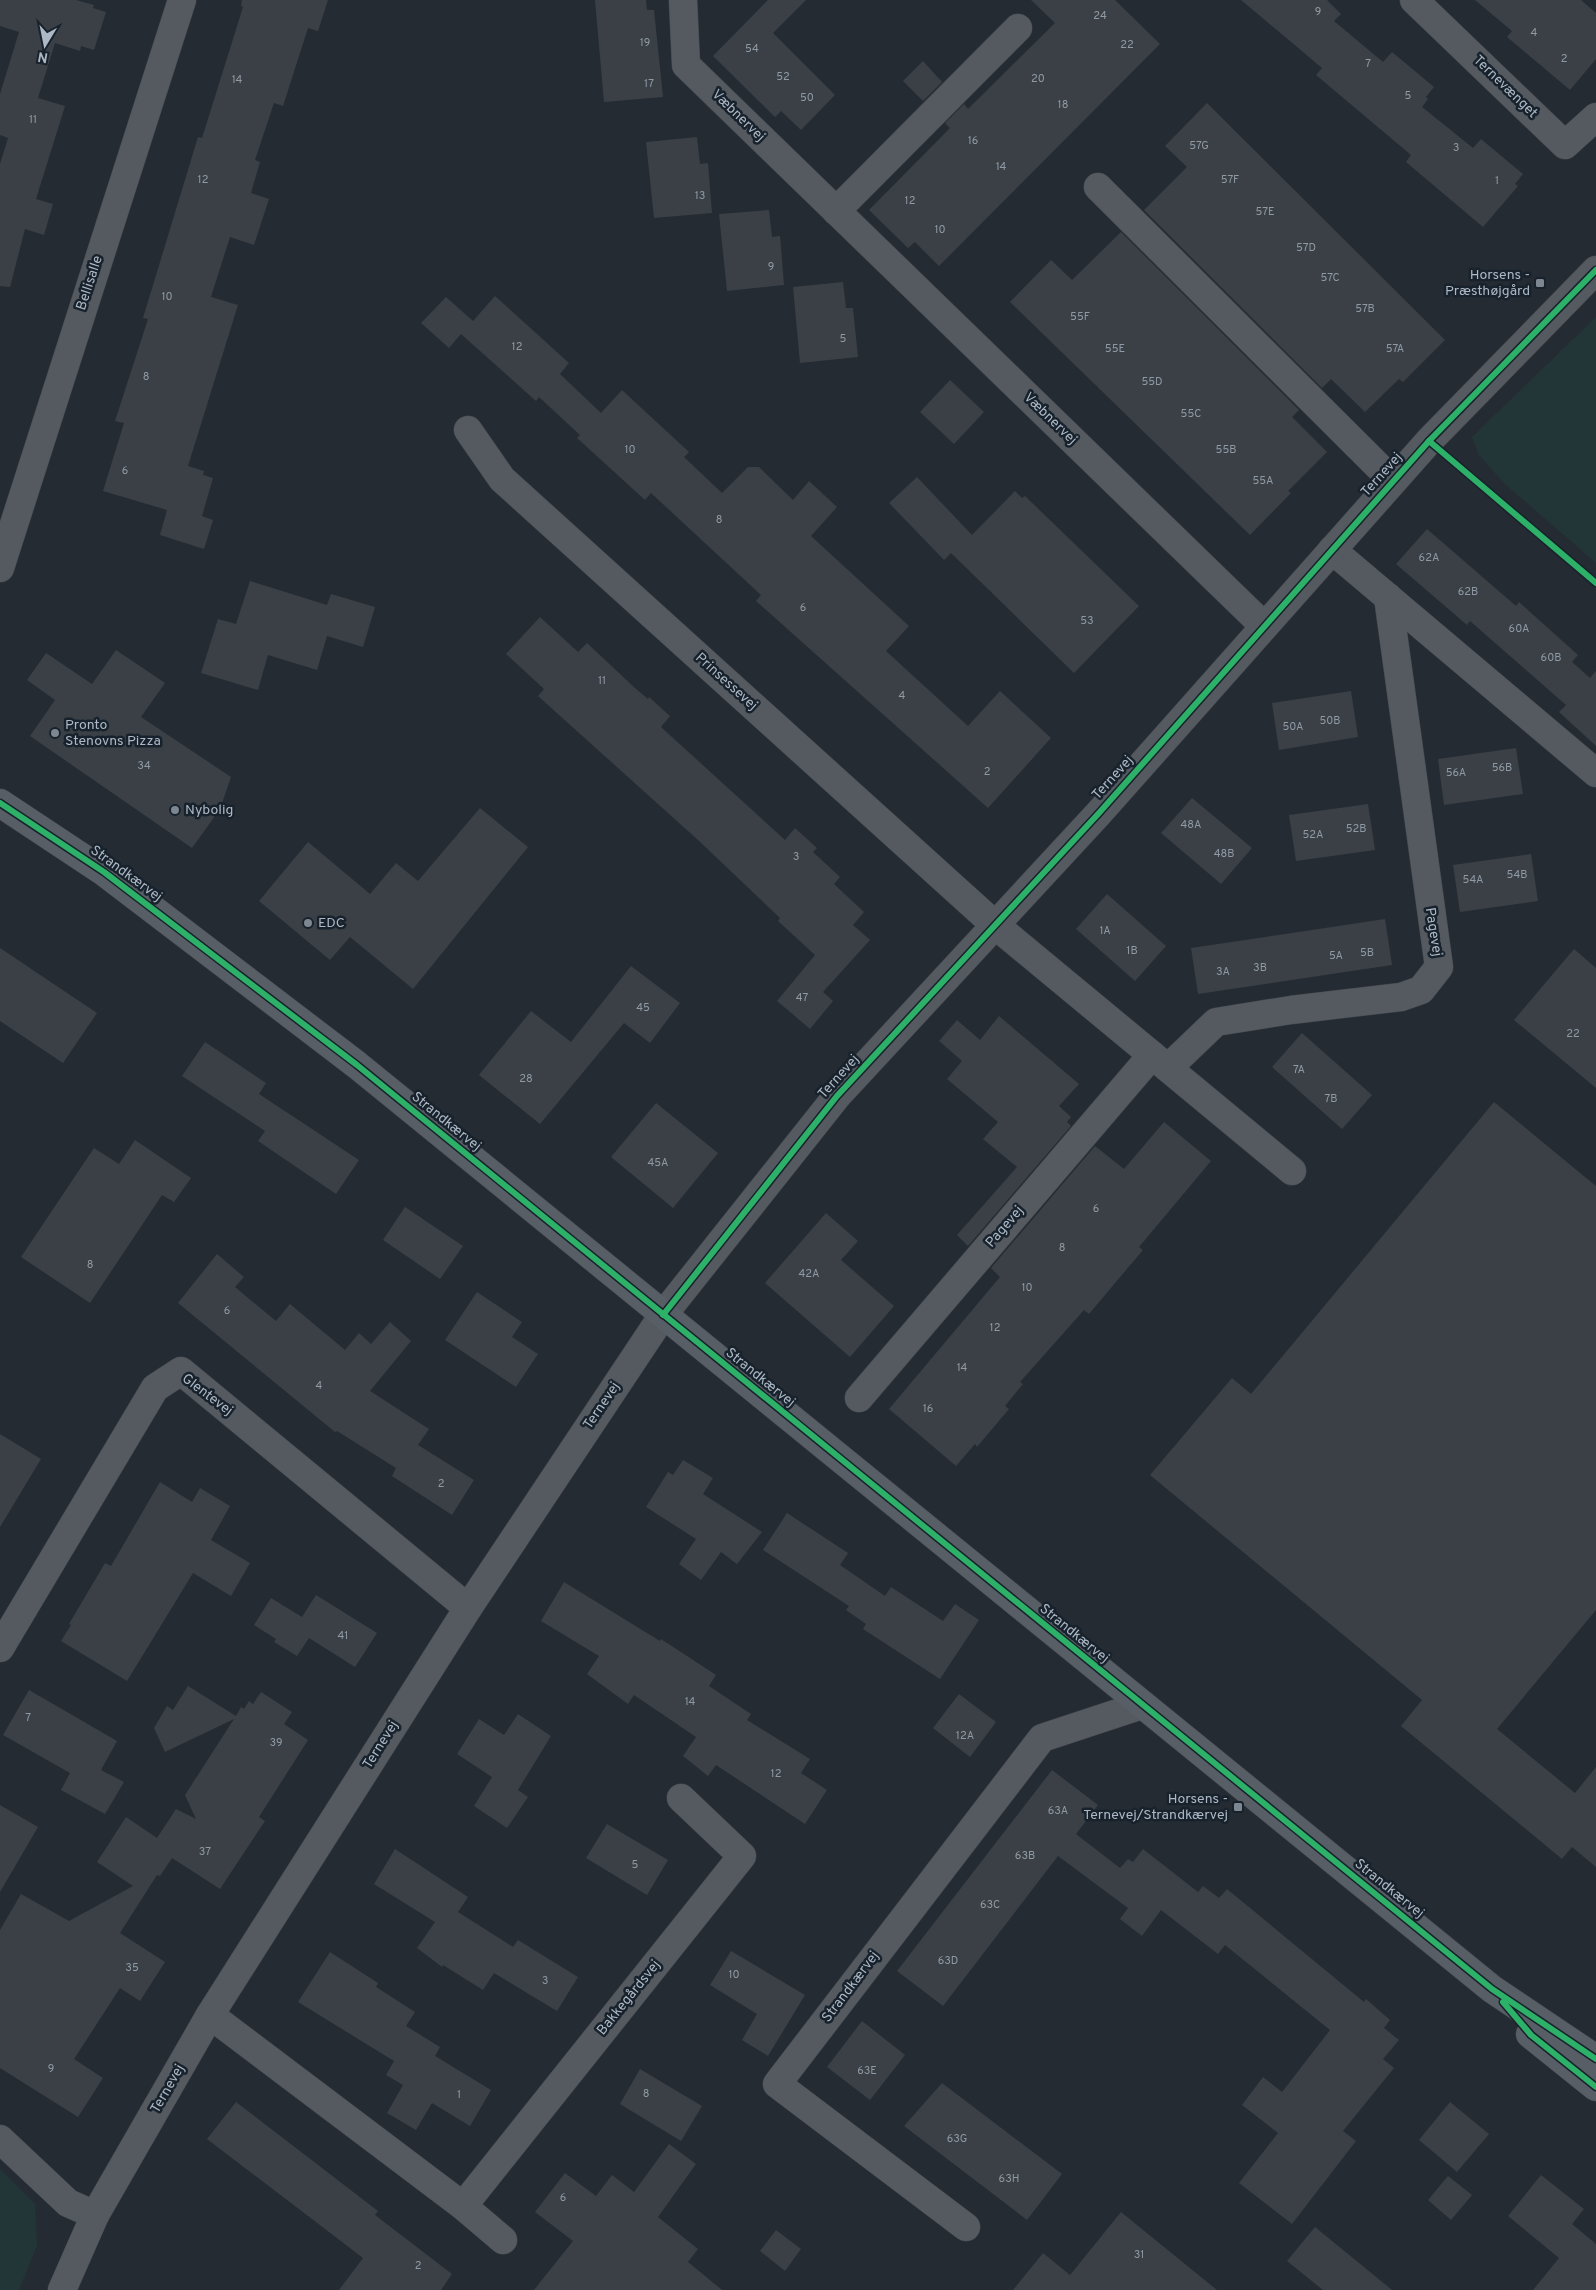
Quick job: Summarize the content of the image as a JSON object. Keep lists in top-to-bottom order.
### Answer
{
  "streets": {
    "main road": ["Strandkærvej"],
    "street": [
      "Ternevænget",
      "Væbnervej",
      "Bellisalle",
      "Ternevej",
      "Prinsessevej",
      "Pagevej",
      "Glentevej",
      "Bakkegårdsvej"
    ]
  },
  "crossings": [
    ["Væbnervej", "Ternevej"],
    ["Ternevej", "Prinsessevej"],
    ["Ternevej", "Strandkærvej"],
    ["Ternevej", "Glentevej"]
  ],
  "places": {
    "transit": ["Horsens - Præsthøjgård", "Horsens - Ternevej/Strandkærvej"],
    "other": ["Pronto Stenovns Pizza", "Nybolig", "EDC"]
  },
  "house_numbers": [
    "9",
    "24",
    "4",
    "19",
    "22",
    "54",
    "2",
    "7",
    "52",
    "20",
    "14",
    "17",
    "5",
    "50",
    "18",
    "11",
    "16",
    "57G",
    "3",
    "14",
    "12",
    "57F",
    "1",
    "13",
    "12",
    "57E",
    "10",
    "57D",
    "9",
    "57C",
    "10",
    "57B",
    "55F",
    "5",
    "12",
    "55E",
    "57A",
    "8",
    "55D",
    "55C",
    "10",
    "55B",
    "6",
    "55A",
    "8",
    "62A",
    "62B",
    "6",
    "53",
    "60A",
    "60B",
    "11",
    "4",
    "50B",
    "50A",
    "34",
    "56B",
    "2",
    "56A",
    "48A",
    "52B",
    "52A",
    "48B",
    "3",
    "54B",
    "54A",
    "1A",
    "1B",
    "5B",
    "5A",
    "3B",
    "3A",
    "47",
    "45",
    "22",
    "7A",
    "28",
    "7B",
    "45A",
    "6",
    "8",
    "8",
    "42A",
    "10",
    "6",
    "12",
    "14",
    "4",
    "16",
    "2",
    "41",
    "14",
    "7",
    "12A",
    "39",
    "12",
    "63A",
    "37",
    "63B",
    "5",
    "63C",
    "63D",
    "35",
    "10",
    "3",
    "9",
    "63E",
    "8",
    "1",
    "63G",
    "63H",
    "6",
    "31",
    "2"
  ],
  "north": "bottom"
}
